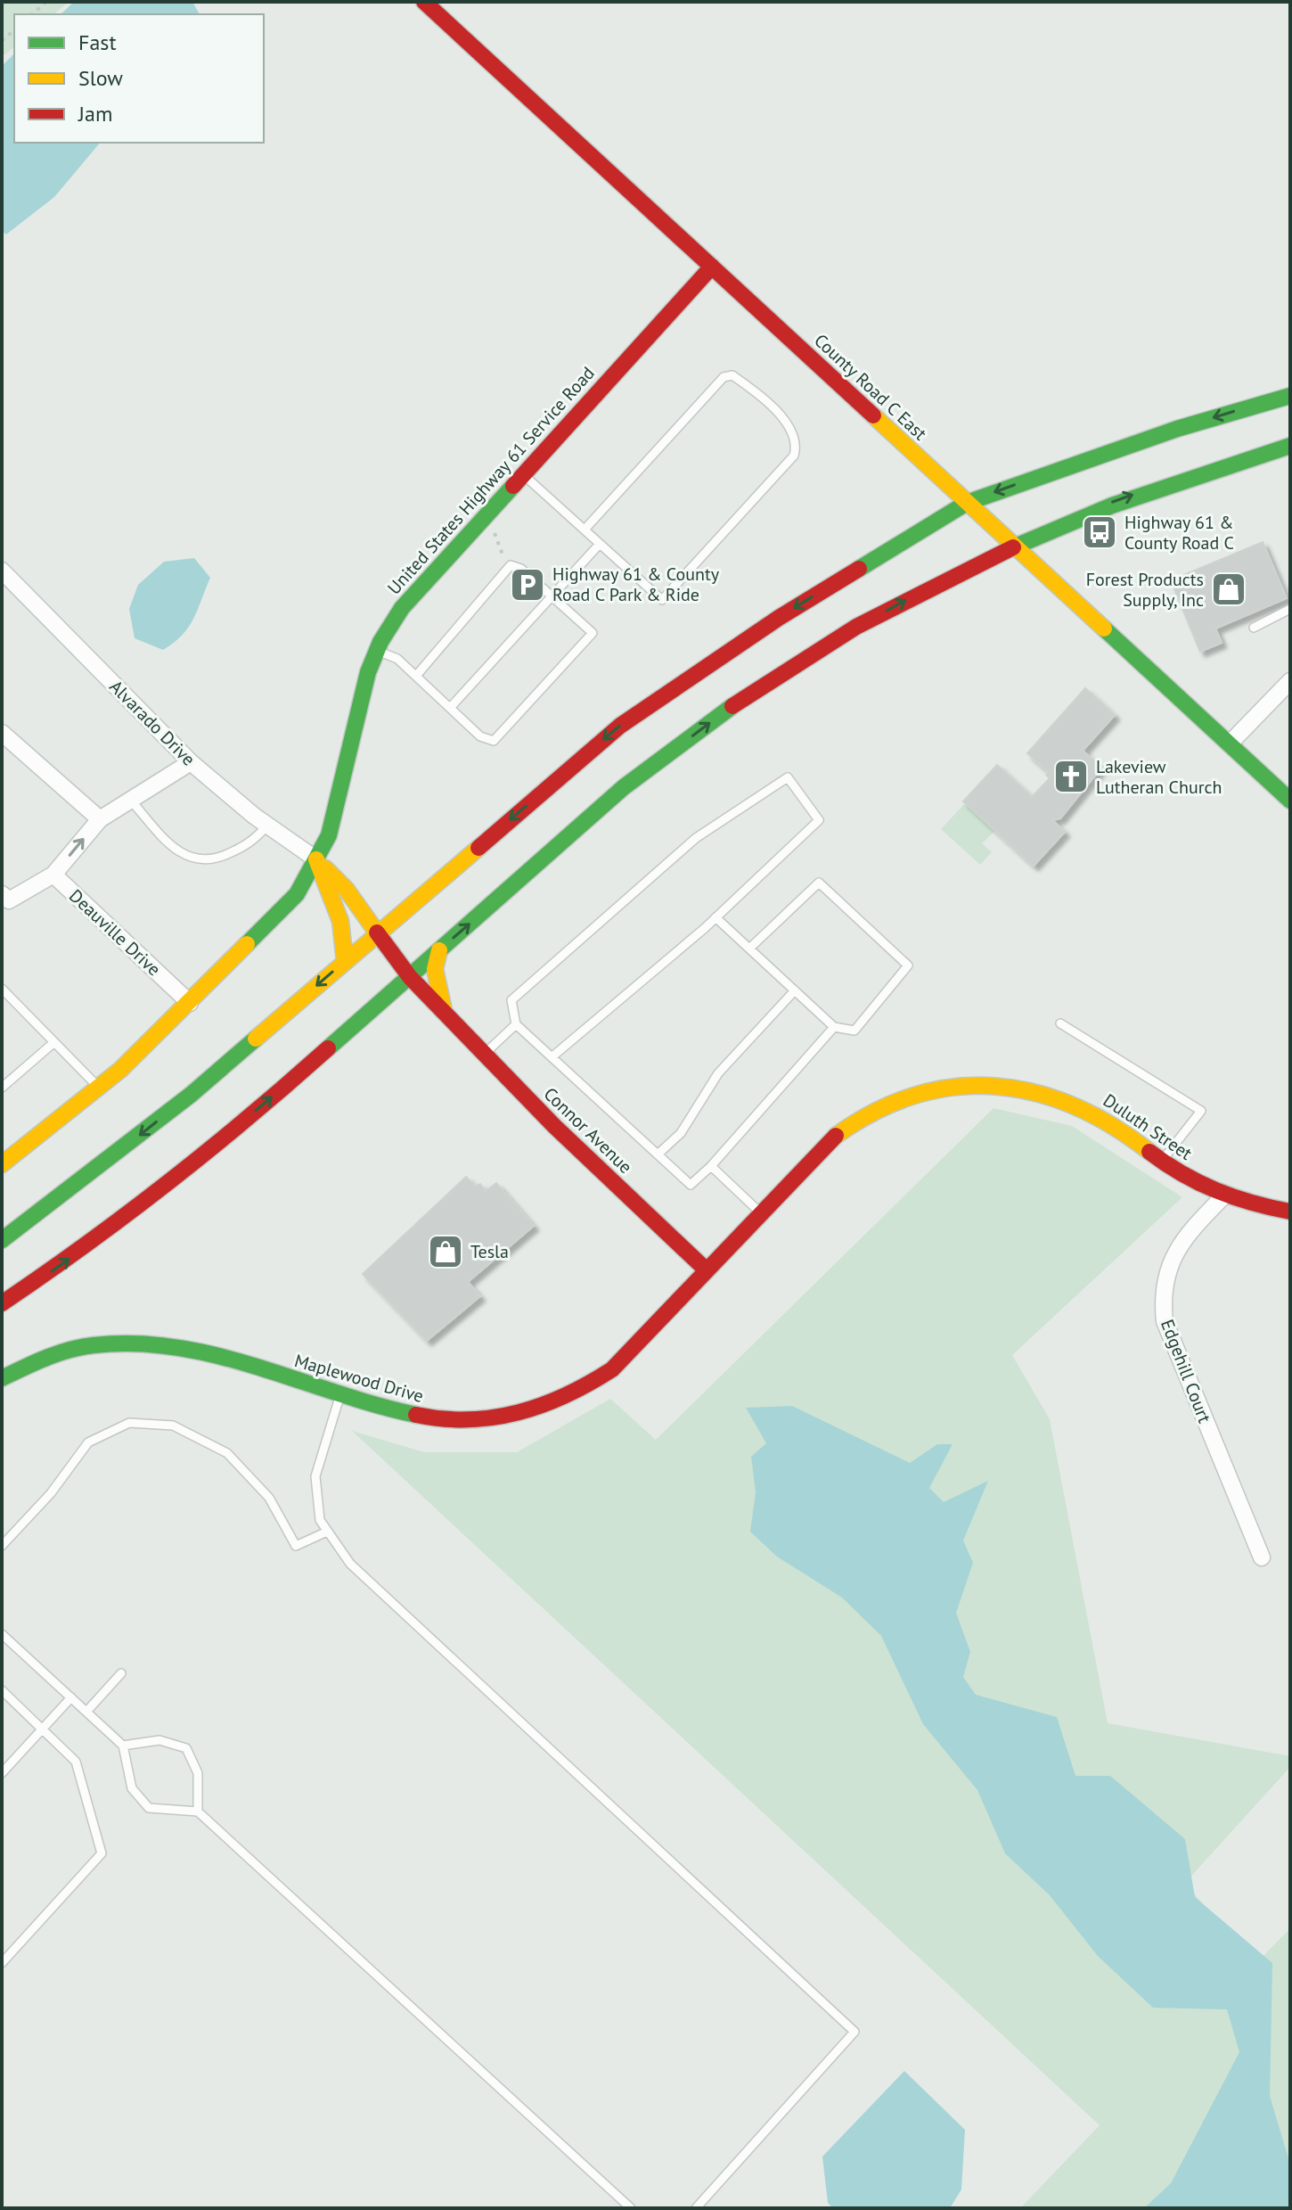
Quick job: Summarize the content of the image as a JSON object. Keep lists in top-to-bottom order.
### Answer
{
  "streets": {
    "street": [
      "County Road C East",
      "United States Highway 61 Service Road",
      "Alvarado Drive",
      "Deauville Drive",
      "Duluth Street",
      "Connor Avenue",
      "Edgehill Court",
      "Maplewood Drive"
    ]
  },
  "crossings": [
    ["County Road C East", "United States Highway 61 Service Road"],
    ["United States Highway 61 Service Road", "Alvarado Drive"],
    ["United States Highway 61 Service Road", "Deauville Drive"],
    ["United States Highway 61 Service Road", "Connor Avenue"],
    ["Alvarado Drive", "Connor Avenue"],
    ["Duluth Street", "Connor Avenue"],
    ["Duluth Street", "Edgehill Court"],
    ["Duluth Street", "Maplewood Drive"],
    ["Connor Avenue", "Maplewood Drive"]
  ],
  "places": {
    "bus stop": ["Highway 61 & County Road C"],
    "parking": ["Highway 61 & County Road C Park & Ride"],
    "shop": ["Forest Products Supply, Inc", "Tesla"],
    "church": ["Lakeview Lutheran Church"]
  },
  "legend": ["Fast", "Slow", "Jam"]
}
